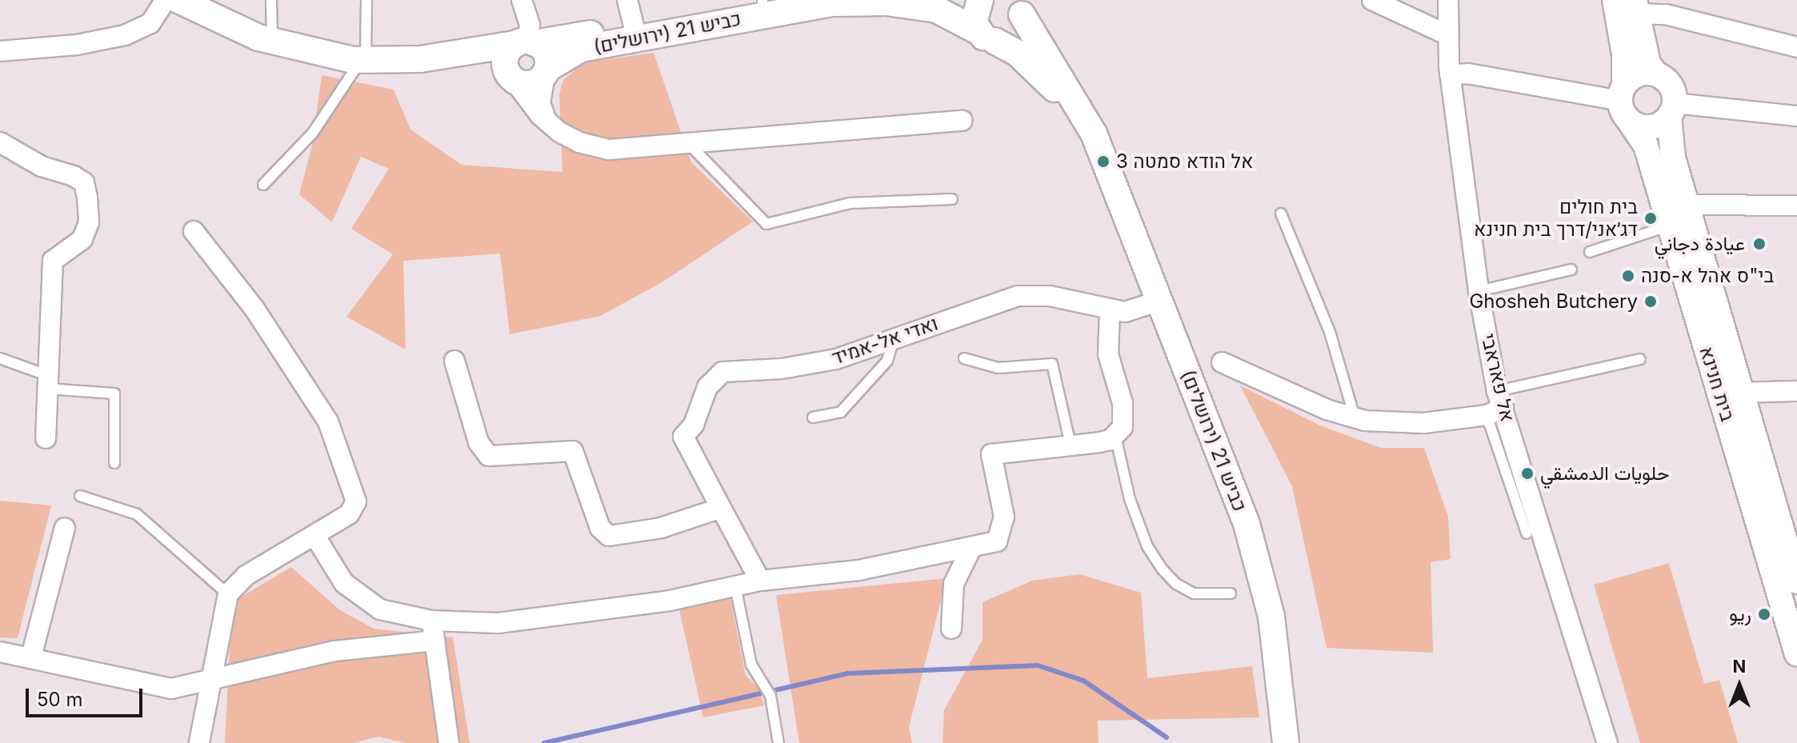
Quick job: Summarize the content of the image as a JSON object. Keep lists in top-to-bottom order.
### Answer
{
  "streets": {
    "main road": ["כביש 21 (ירושלים)"],
    "street": ["ואדי אל-אמיד", "אל פאראבי", "בית חנינא"]
  },
  "crossings": [
    ["כביש 21 (ירושלים)", "ואדי אל-אמיד"]
  ],
  "places": [
    "אל הודא סמטה 3",
    "בית חולים דג׳אני/דרך בית חנינא",
    "عيادة دجاني",
    "בי\"ס אהל א-סנה",
    "Ghosheh Butchery",
    "حلويات الدمشقي",
    "ريو"
  ],
  "scale_bar": "50 m",
  "north": "top"
}
